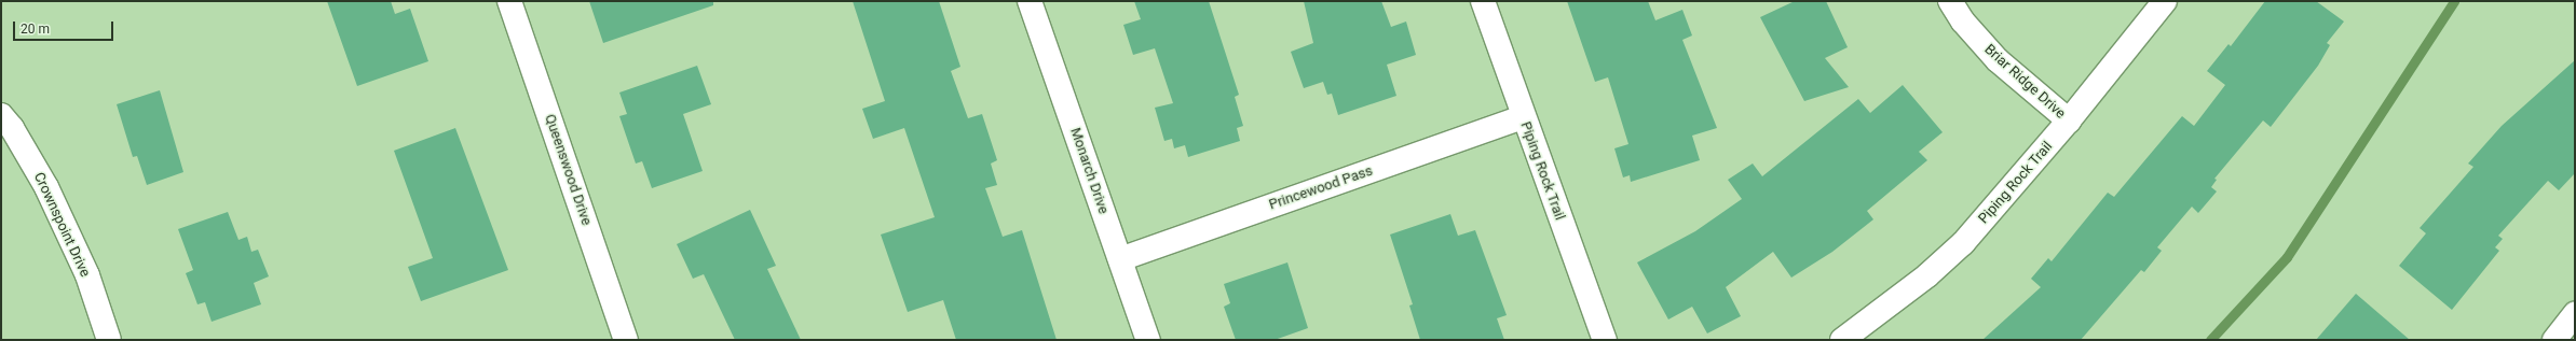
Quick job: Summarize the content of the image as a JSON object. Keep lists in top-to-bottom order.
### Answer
{
  "streets": {
    "street": [
      "Briar Ridge Drive",
      "Queenswood Drive",
      "Monarch Drive",
      "Piping Rock Trail",
      "Princewood Pass",
      "Crownspoint Drive"
    ]
  },
  "crossings": [
    ["Briar Ridge Drive", "Piping Rock Trail"],
    ["Monarch Drive", "Princewood Pass"],
    ["Piping Rock Trail", "Princewood Pass"]
  ],
  "scale_bar": "20 m"
}
